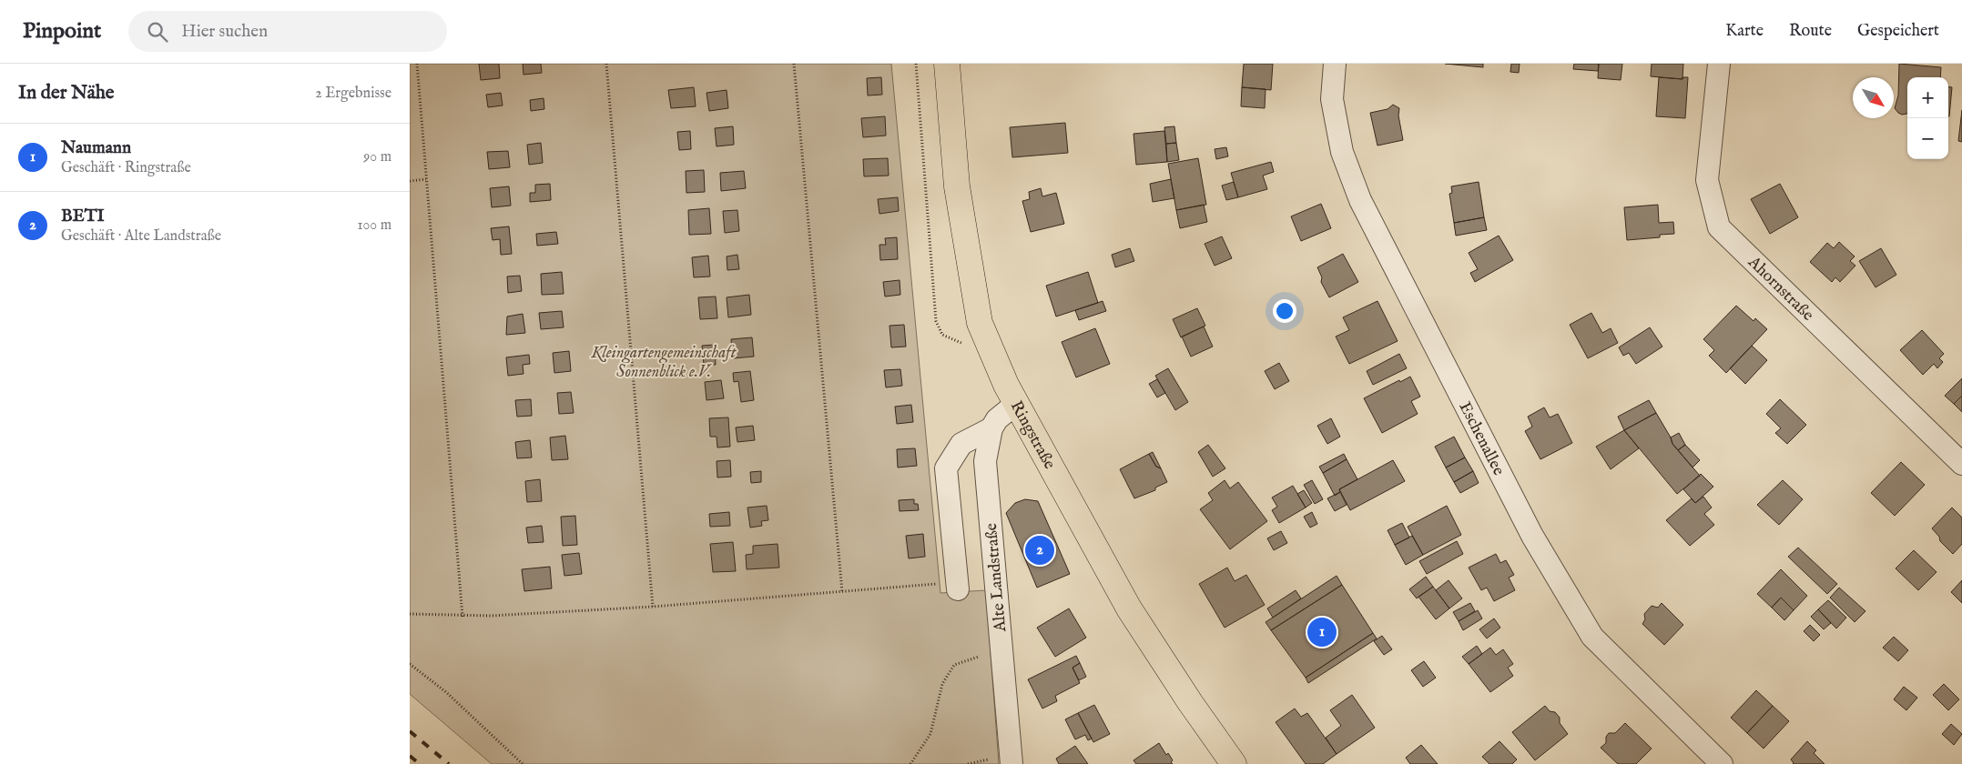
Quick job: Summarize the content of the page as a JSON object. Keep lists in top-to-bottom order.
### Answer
{
  "streets": {
    "main road": ["Ringstraße"],
    "street": ["Ahornstraße", "Eschenallee", "Alte Landstraße"]
  },
  "parks": ["Kleingartengemeinschaft Sonnenblick e.V."],
  "north": "bottom right",
  "page": {
    "header": "Pinpoint",
    "search": "Hier suchen",
    "nav": ["Karte", "Route", "Gespeichert"],
    "heading": ["In der Nähe", "2 Ergebnisse"],
    "map_buttons": ["+", "−"],
    "list": [
      {
        "mark": "1",
        "name": "Naumann",
        "note": "Geschäft · Ringstraße",
        "value": "90 m"
      },
      {
        "mark": "2",
        "name": "BETI",
        "note": "Geschäft · Alte Landstraße",
        "value": "100 m"
      }
    ],
    "pins": ["2", "1"]
  }
}
